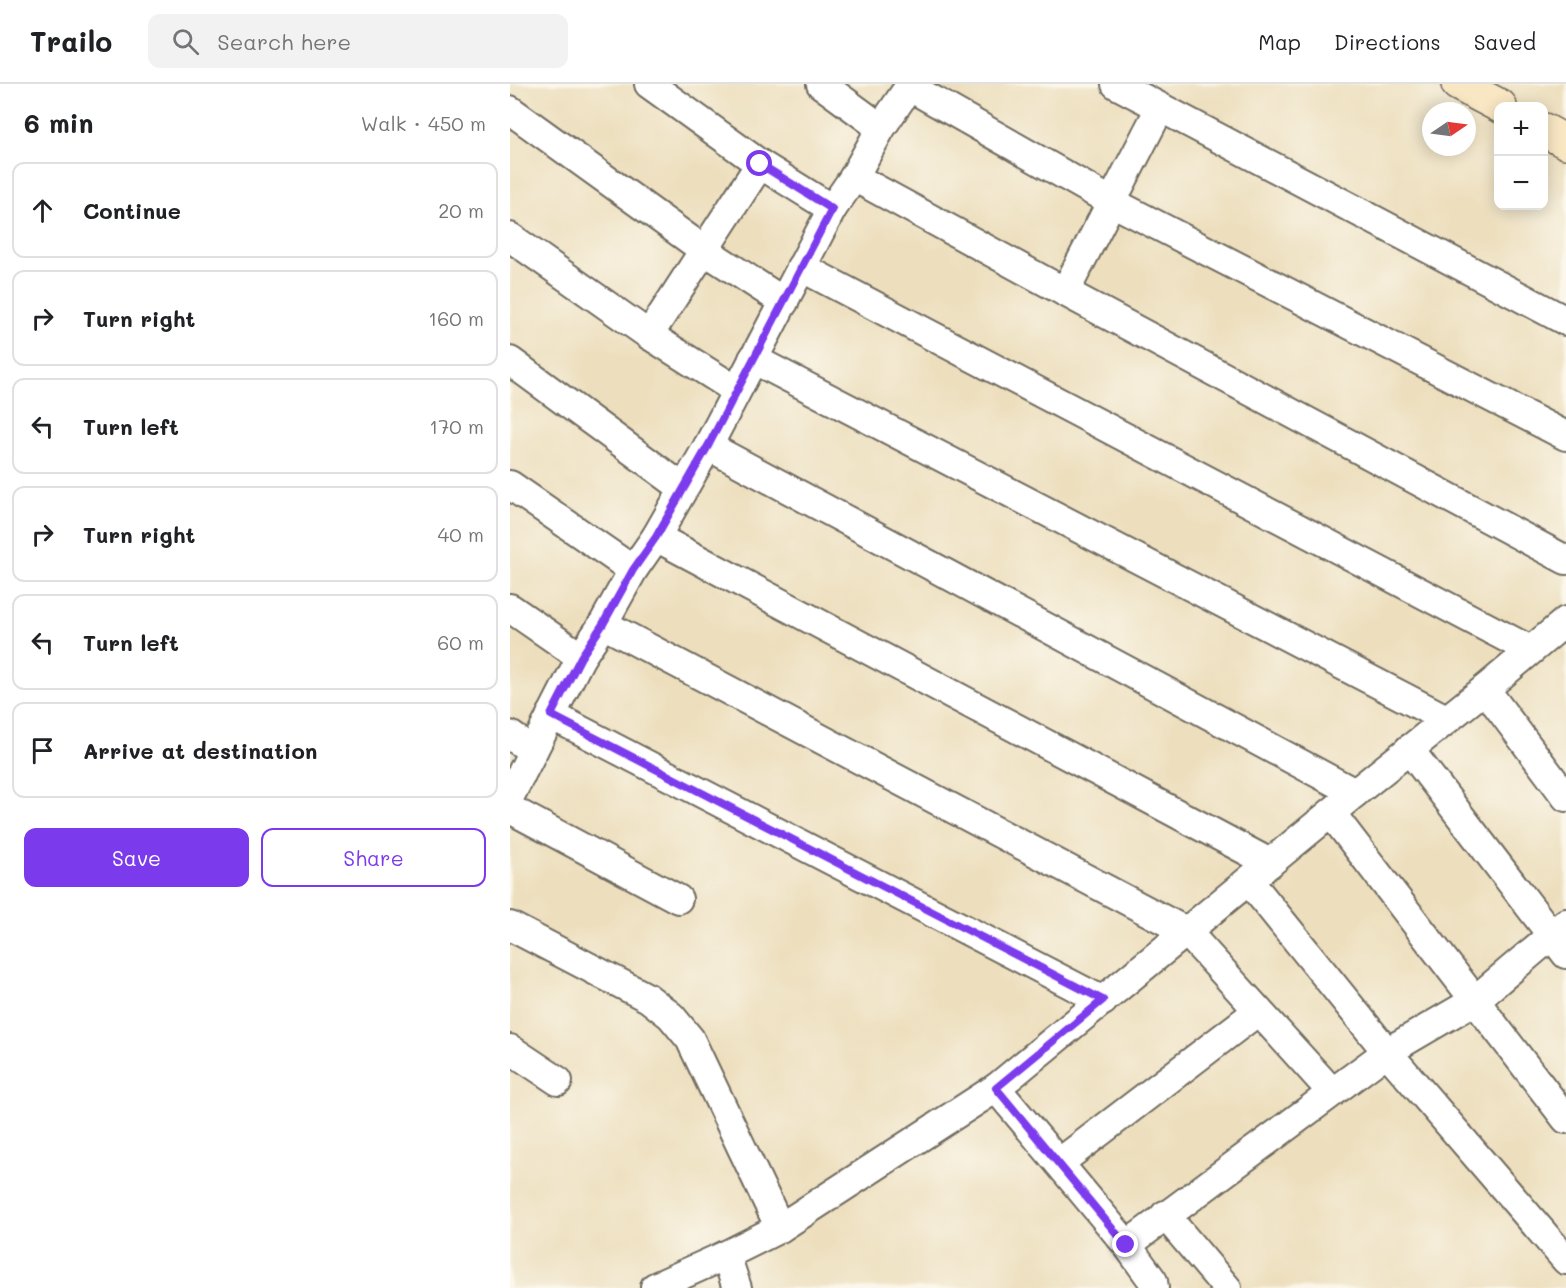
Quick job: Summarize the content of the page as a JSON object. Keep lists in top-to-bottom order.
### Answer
{
  "north": "right",
  "page": {
    "header": "Trailo",
    "search": "Search here",
    "nav": ["Map", "Directions", "Saved"],
    "heading": ["6 min", "Walk · 450 m"],
    "map_buttons": ["+", "−"],
    "list": [
      ["Continue", "20 m"],
      ["Turn right", "160 m"],
      ["Turn left", "170 m"],
      ["Turn right", "40 m"],
      ["Turn left", "60 m"],
      "Arrive at destination"
    ],
    "buttons": ["Save", "Share"]
  }
}
